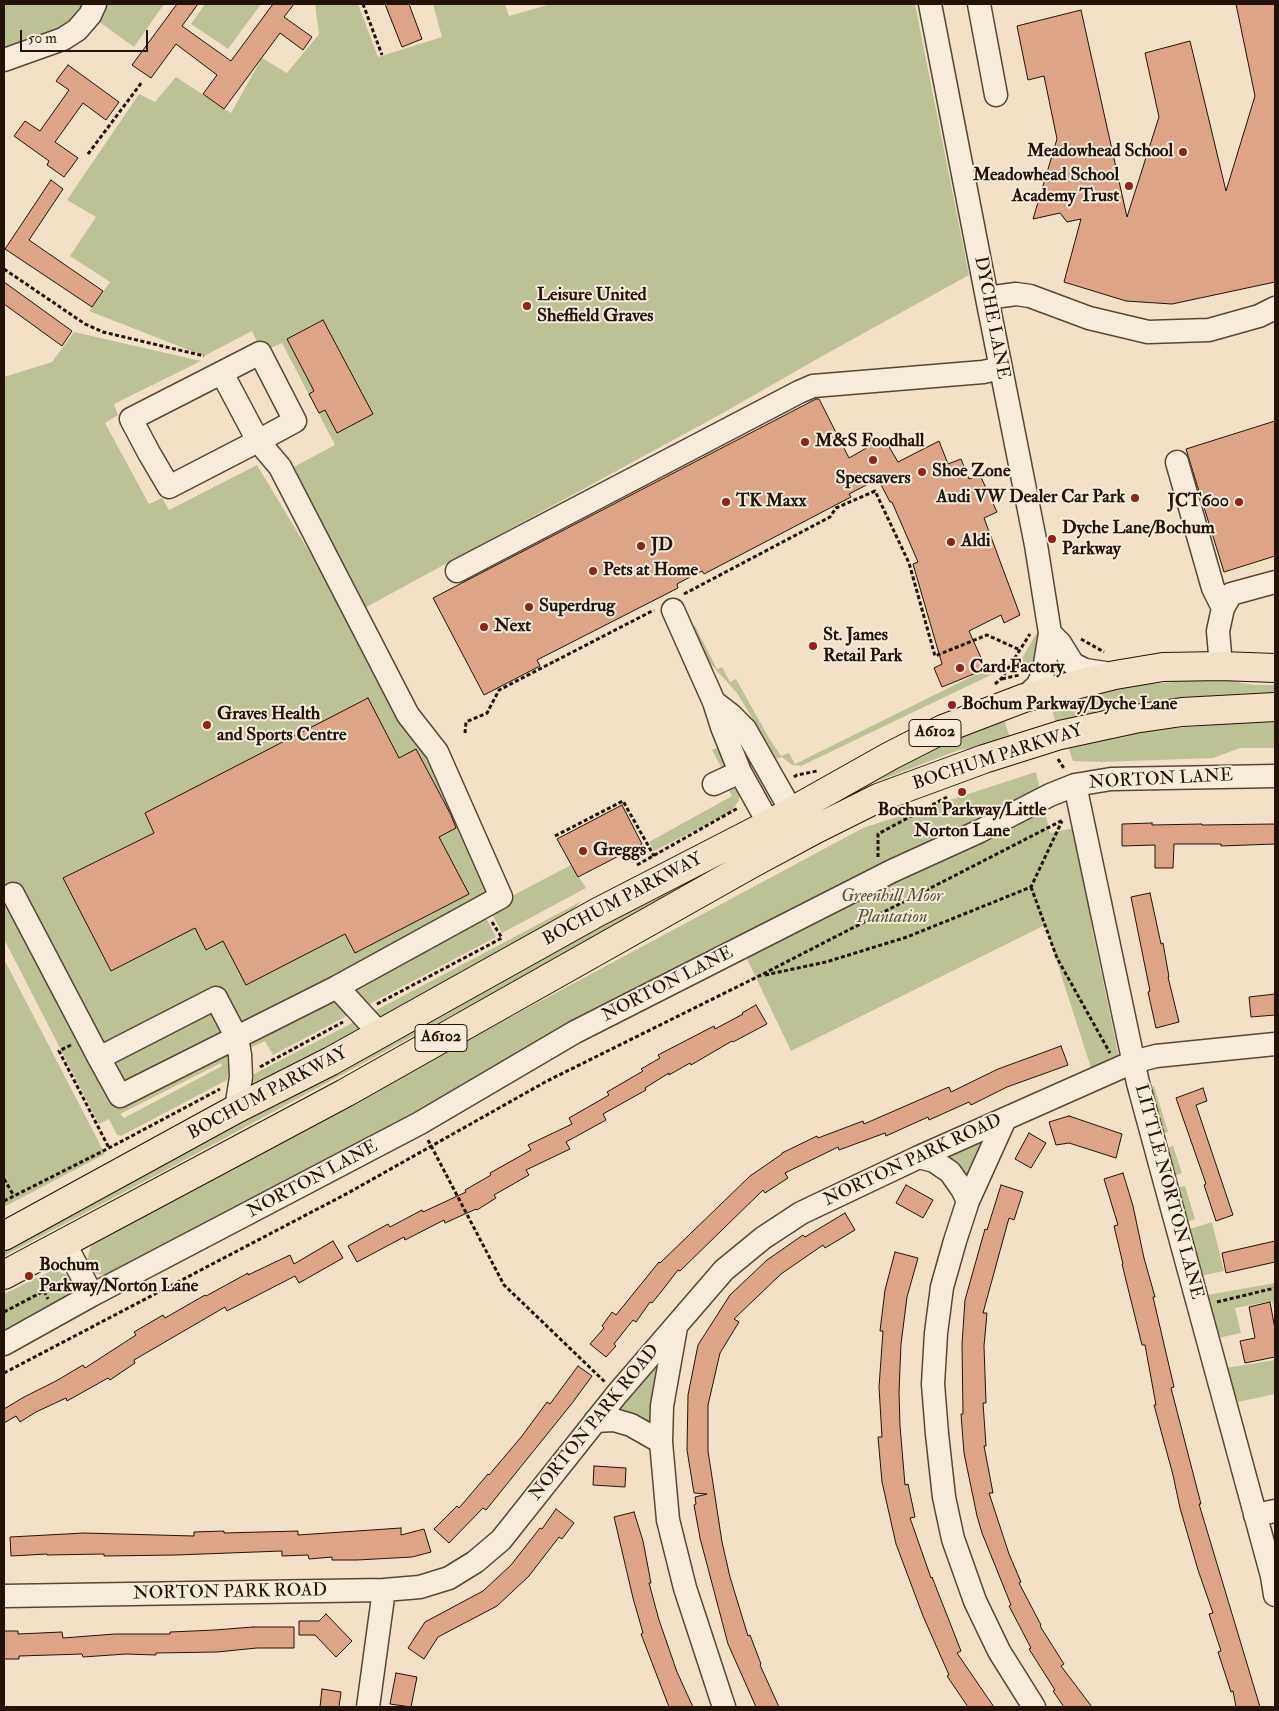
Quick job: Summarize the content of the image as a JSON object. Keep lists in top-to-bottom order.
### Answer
{
  "streets": {
    "highway": ["A6102", "BOCHUM PARKWAY"],
    "street": [
      "DYCHE LANE",
      "NORTON LANE",
      "NORTON PARK ROAD",
      "LITTLE NORTON LANE"
    ]
  },
  "crossings": [
    ["DYCHE LANE", "BOCHUM PARKWAY"],
    ["NORTON LANE", "LITTLE NORTON LANE"],
    ["NORTON PARK ROAD", "LITTLE NORTON LANE"]
  ],
  "parks": ["Greenhill Moor Plantation"],
  "places": [
    "Meadowhead School",
    "Meadowhead School Academy Trust",
    "Leisure United Sheffield Graves",
    "M&S Foodhall",
    "Specsavers",
    "Shoe Zone",
    "Audi VW Dealer Car Park",
    "TK Maxx",
    "JCT600",
    "Dyche Lane/Bochum Parkway",
    "Aldi",
    "JD",
    "Pets at Home",
    "Superdrug",
    "Next",
    "St. James Retail Park",
    "Card Factory",
    "Bochum Parkway/Dyche Lane",
    "Graves Health and Sports Centre",
    "Bochum Parkway/Little Norton Lane",
    "Greggs",
    "Bochum Parkway/Norton Lane"
  ],
  "scale_bar": "50 m"
}
